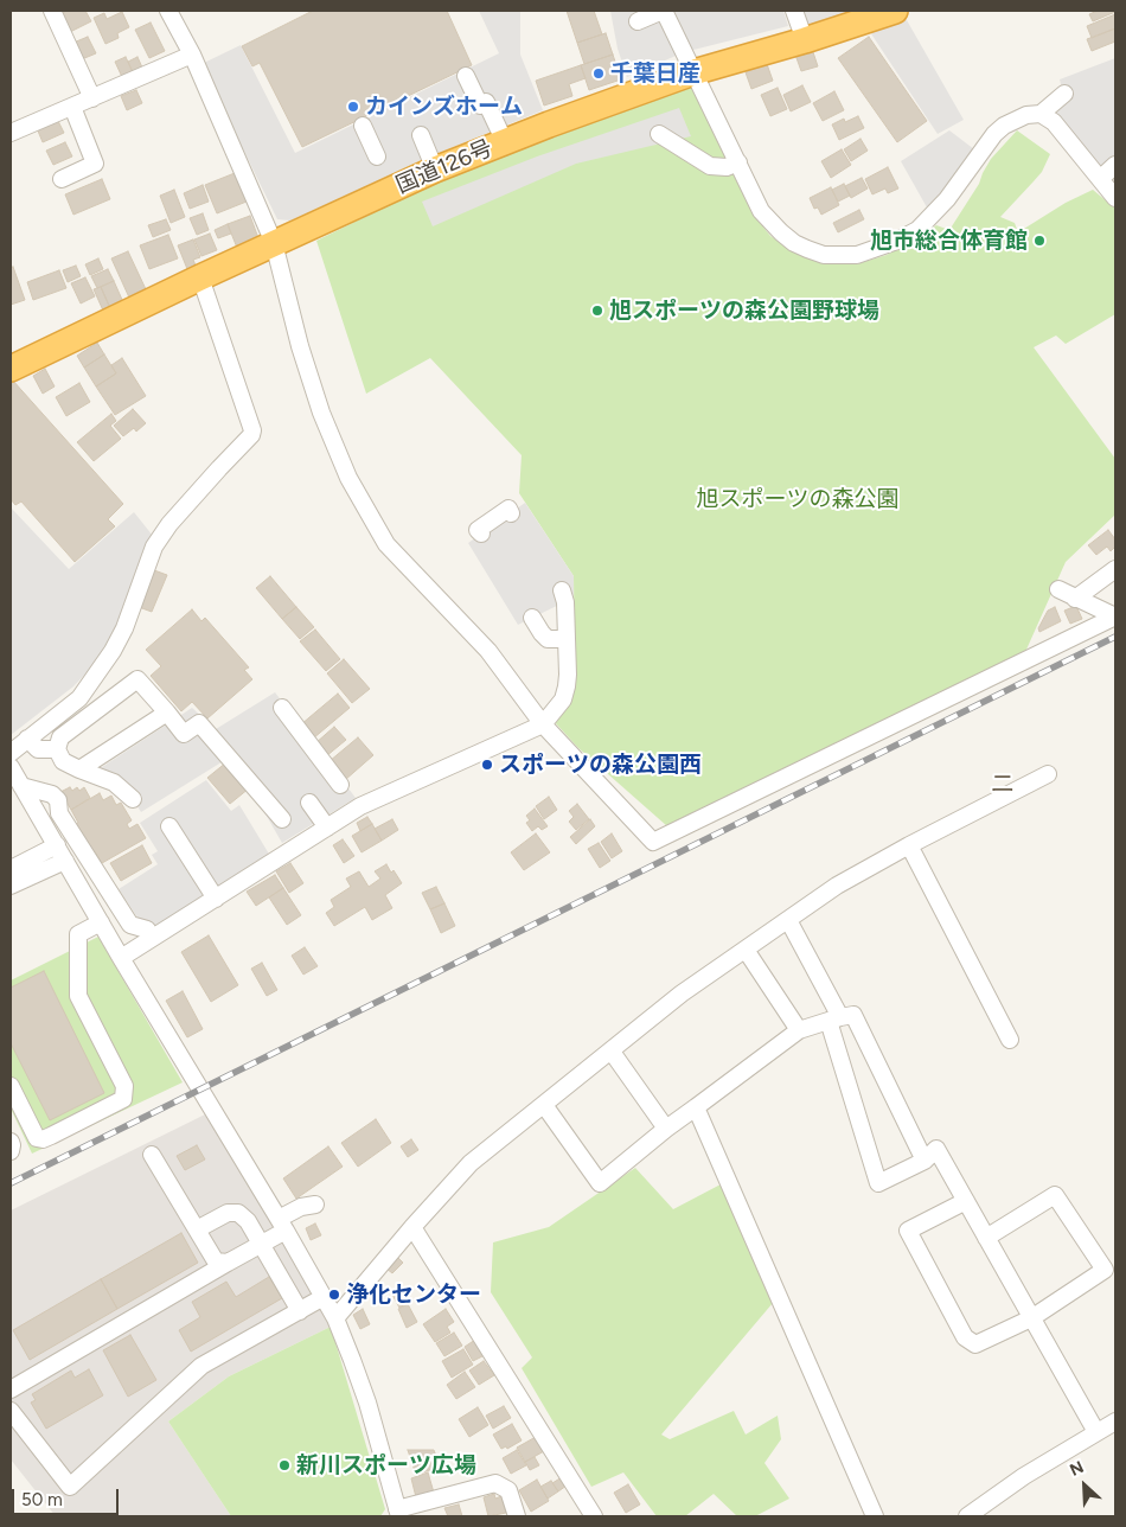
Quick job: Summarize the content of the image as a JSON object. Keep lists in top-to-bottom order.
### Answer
{
  "streets": {
    "highway": ["国道126号"]
  },
  "districts": ["ニ"],
  "parks": ["旭スポーツの森公園"],
  "places": [
    "千葉日産",
    "カインズホーム",
    "旭市総合体育館",
    "旭スポーツの森公園野球場",
    "スポーツの森公園西",
    "浄化センター",
    "新川スポーツ広場"
  ],
  "scale_bar": "50 m",
  "north": "top left"
}
